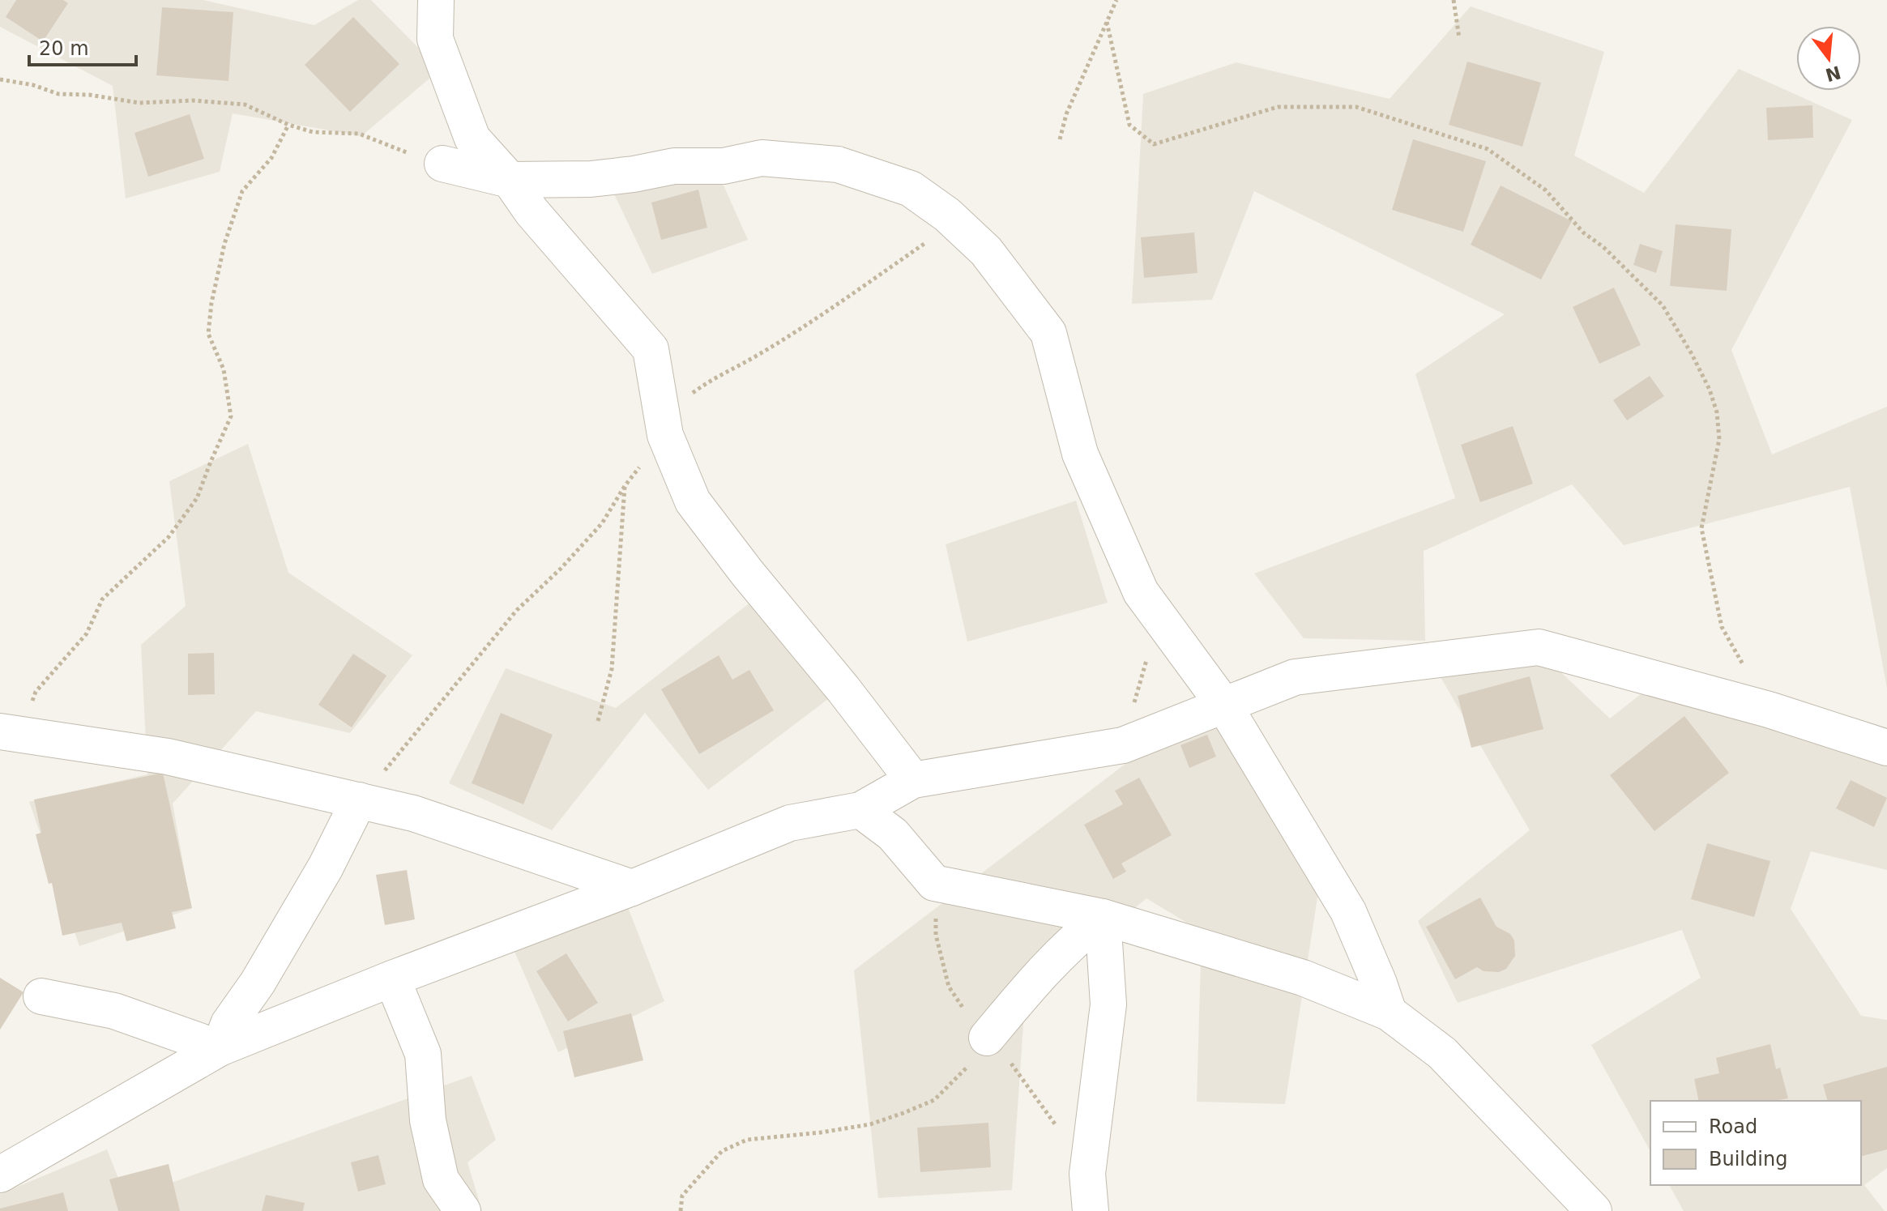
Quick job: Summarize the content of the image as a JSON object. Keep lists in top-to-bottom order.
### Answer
{
  "legend": ["Road", "Building"],
  "scale_bar": "20 m",
  "north": "bottom"
}
